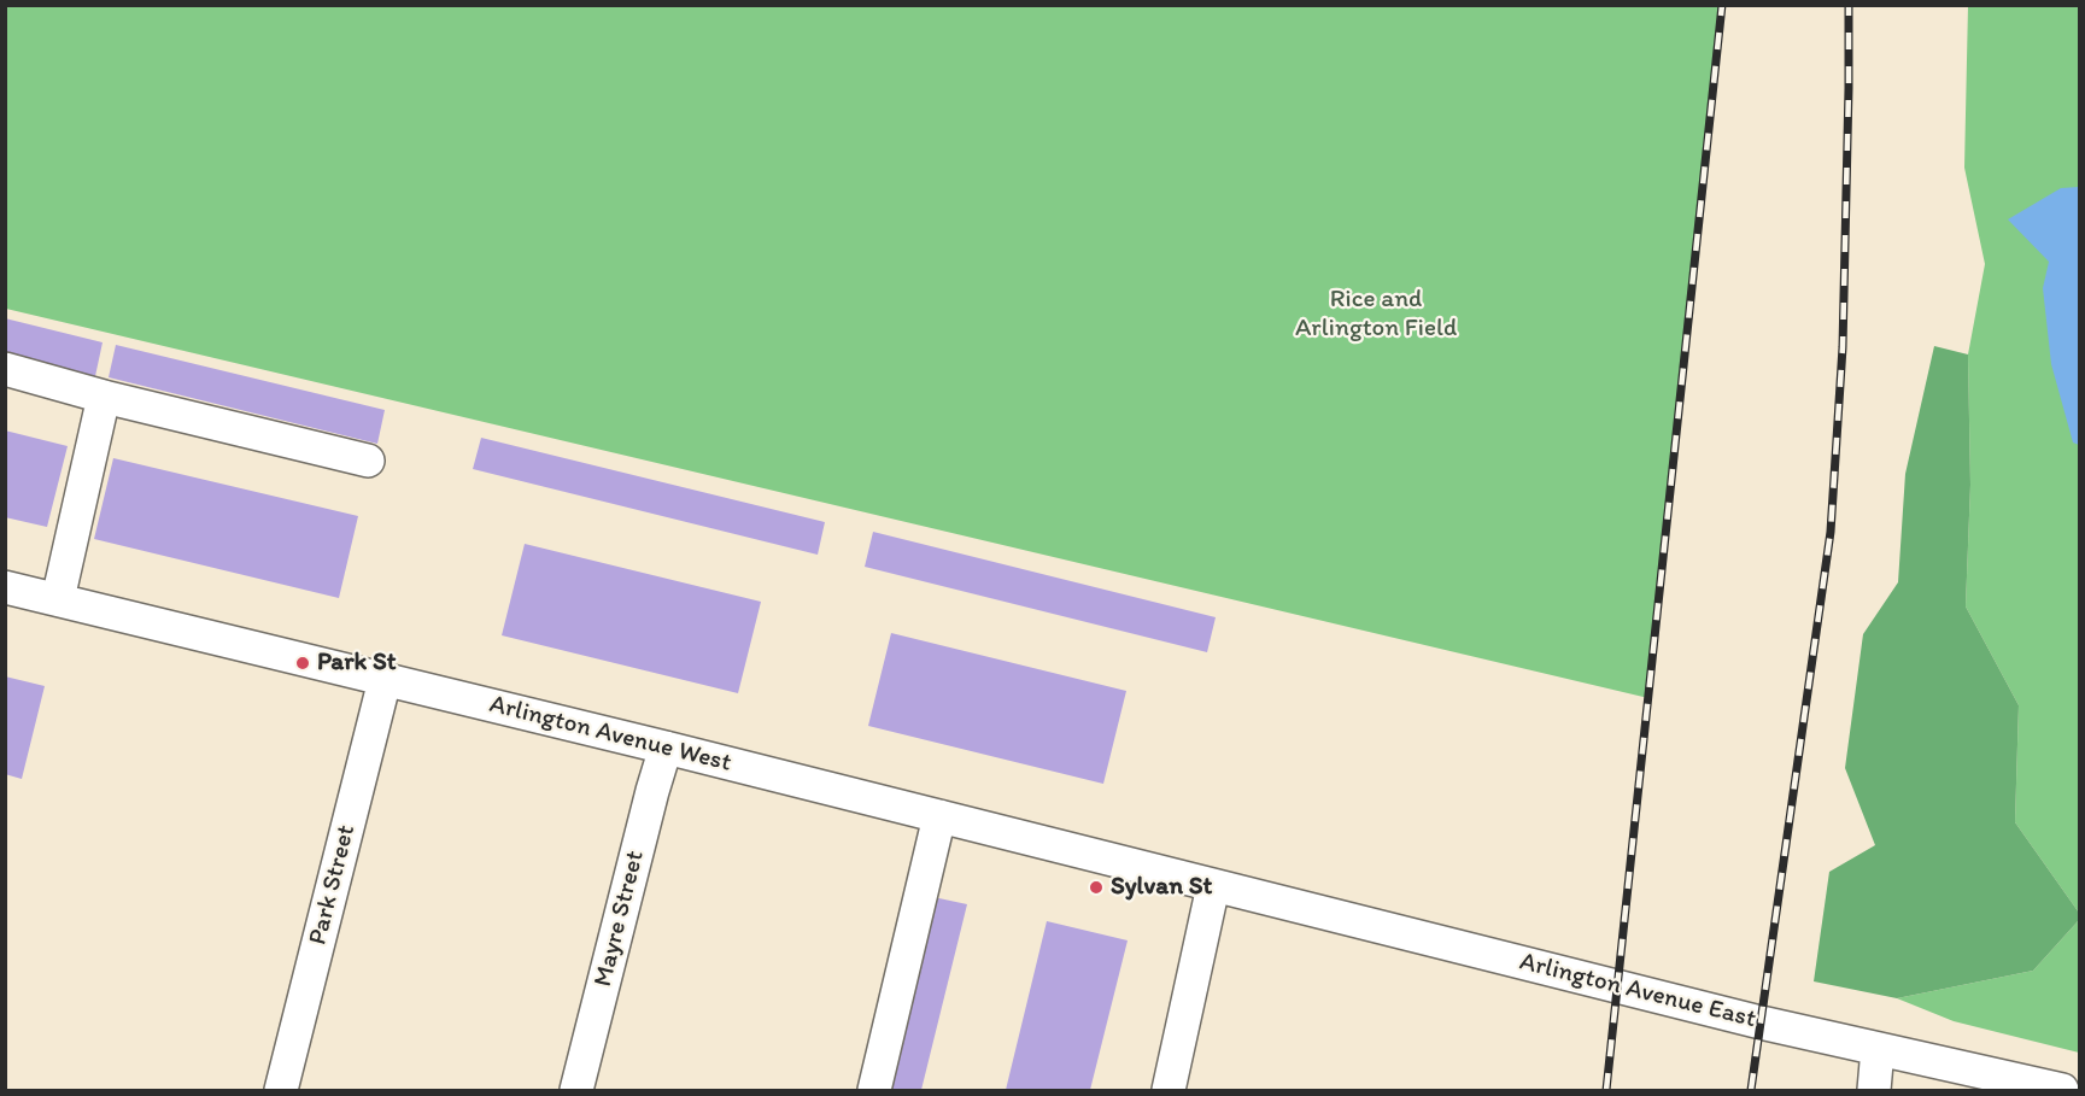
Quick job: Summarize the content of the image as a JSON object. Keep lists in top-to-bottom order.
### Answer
{
  "streets": {
    "street": [
      "Arlington Avenue West",
      "Park Street",
      "Mayre Street",
      "Arlington Avenue East"
    ]
  },
  "crossings": [
    ["Arlington Avenue West", "Park Street"],
    ["Arlington Avenue West", "Mayre Street"],
    ["Arlington Avenue West", "Arlington Avenue East"]
  ],
  "parks": ["Rice and Arlington Field"],
  "places": ["Park St", "Sylvan St"]
}
